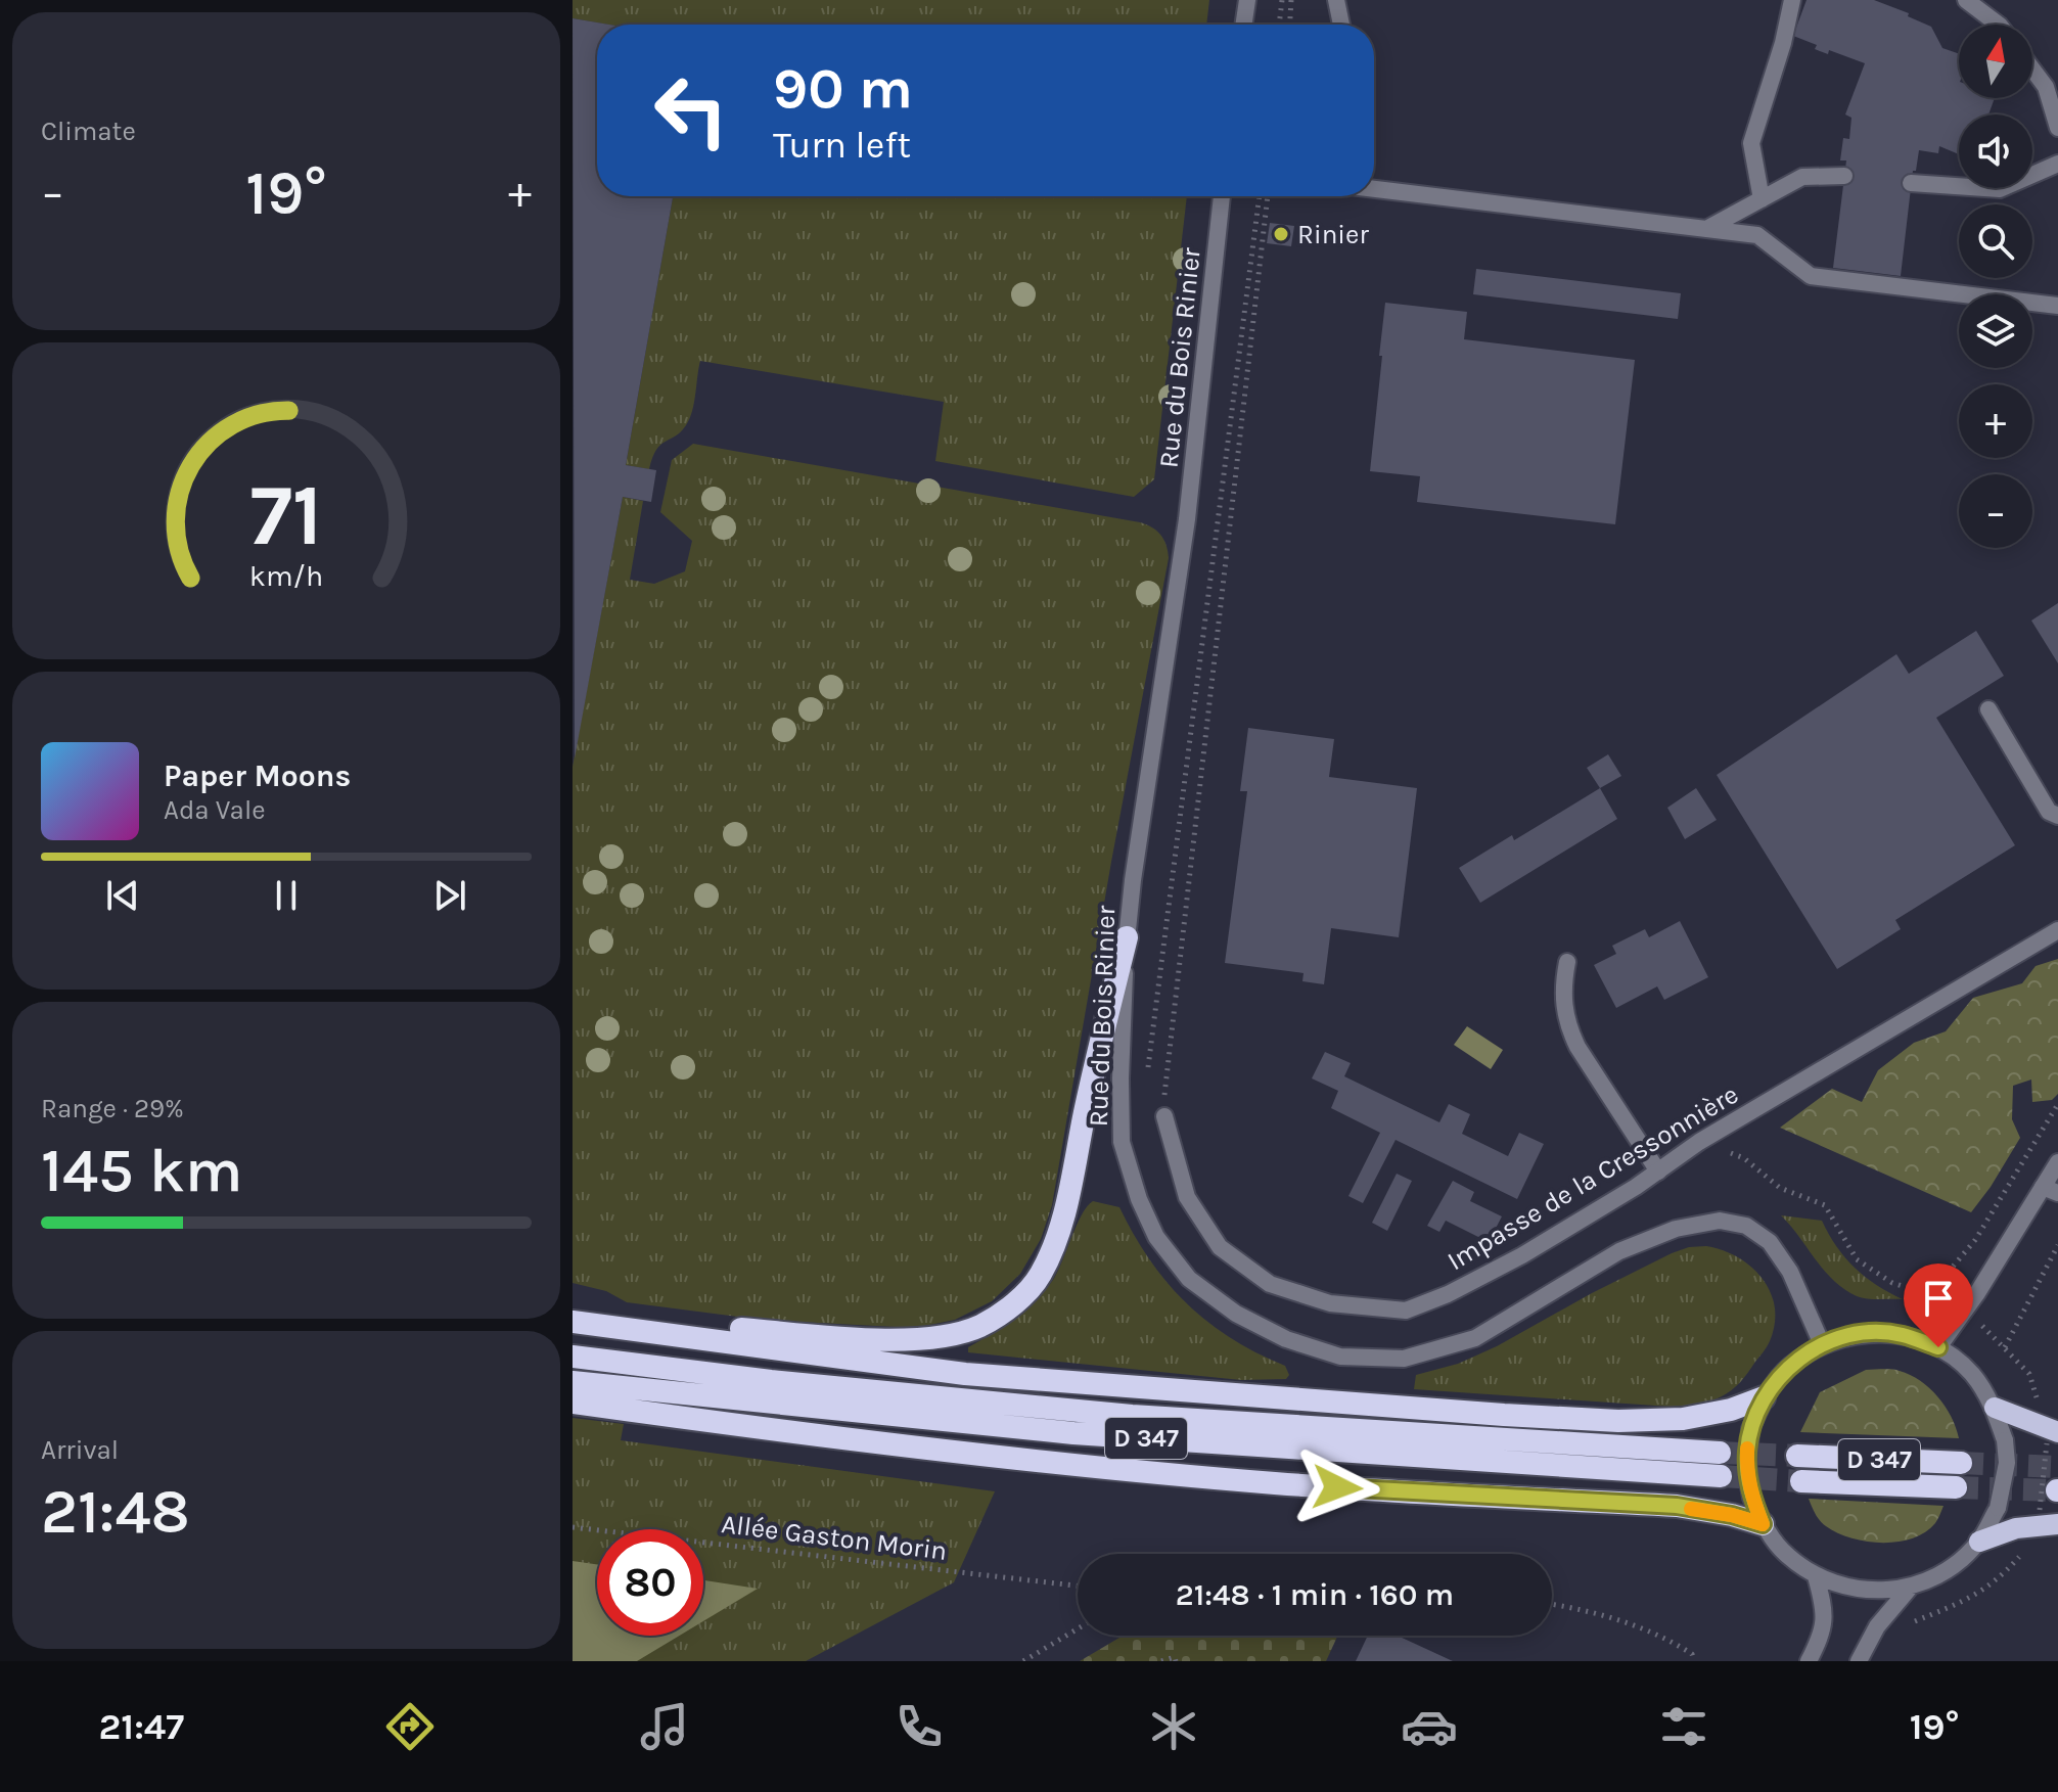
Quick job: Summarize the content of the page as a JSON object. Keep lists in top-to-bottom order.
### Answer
{
  "streets": {
    "highway": ["D 347"],
    "street": ["Rue du Bois Rinier", "Impasse de la Cressonnière"],
    "path": ["Allée Gaston Morin"]
  },
  "places": ["Rinier"],
  "north": "top",
  "page": {
    "tile": [
      "Climate",
      ["Range · 29%", "145 km"],
      ["Arrival", "21:48"]
    ],
    "map_buttons": ["+", "−"],
    "turn": ["90 m", "Turn left"],
    "heat": ["−", "19°", "+"],
    "song": ["Paper Moons", "Ada Vale"],
    "limit": "80",
    "trip": "21:48 · 1 min · 160 m",
    "tabs": ["21:47", "19°"],
    "gauge": ["71", "km/h"]
  }
}
